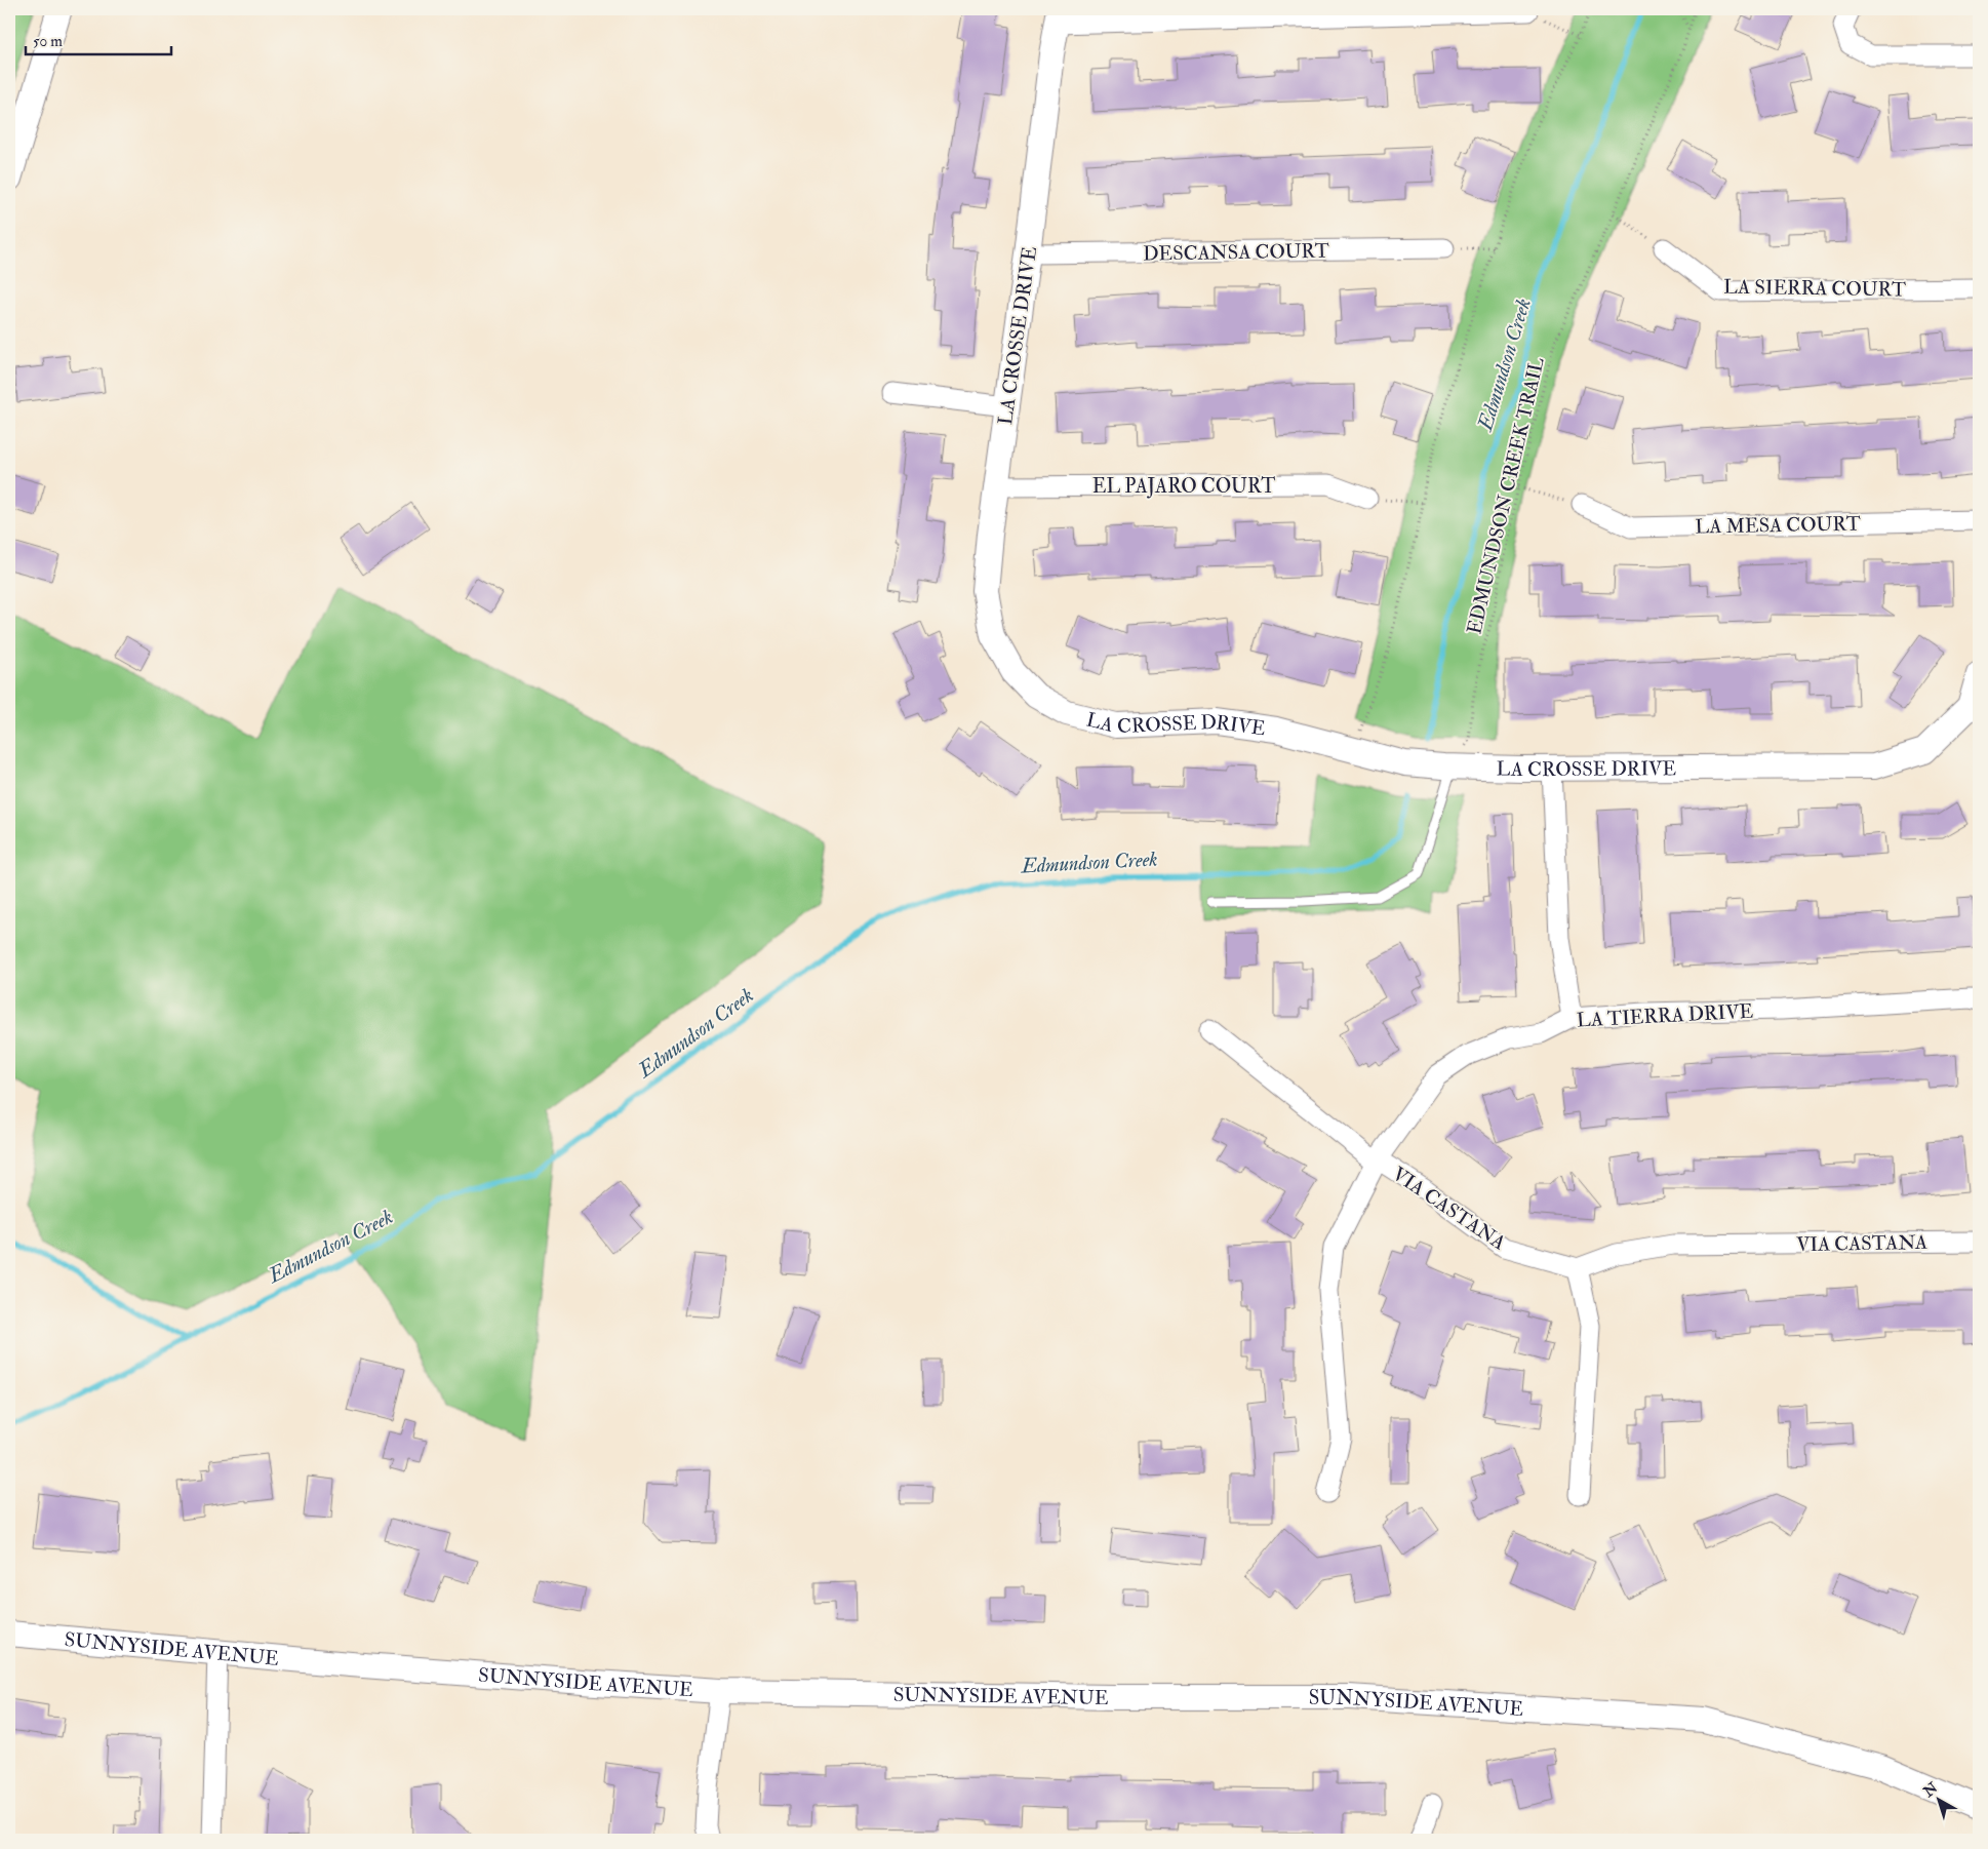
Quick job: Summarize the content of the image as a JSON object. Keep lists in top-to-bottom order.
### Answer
{
  "streets": {
    "street": [
      "DESCANSA COURT",
      "LA SIERRA COURT",
      "LA CROSSE DRIVE",
      "EL PAJARO COURT",
      "LA MESA COURT",
      "LA TIERRA DRIVE",
      "VIA CASTANA",
      "SUNNYSIDE AVENUE"
    ],
    "path": ["EDMUNDSON CREEK TRAIL"]
  },
  "crossings": [
    ["DESCANSA COURT", "LA CROSSE DRIVE"],
    ["LA CROSSE DRIVE", "EL PAJARO COURT"],
    ["LA CROSSE DRIVE", "EDMUNDSON CREEK TRAIL"],
    ["LA TIERRA DRIVE", "VIA CASTANA"]
  ],
  "water": ["Edmundson Creek"],
  "scale_bar": "50 m",
  "north": "top left"
}
